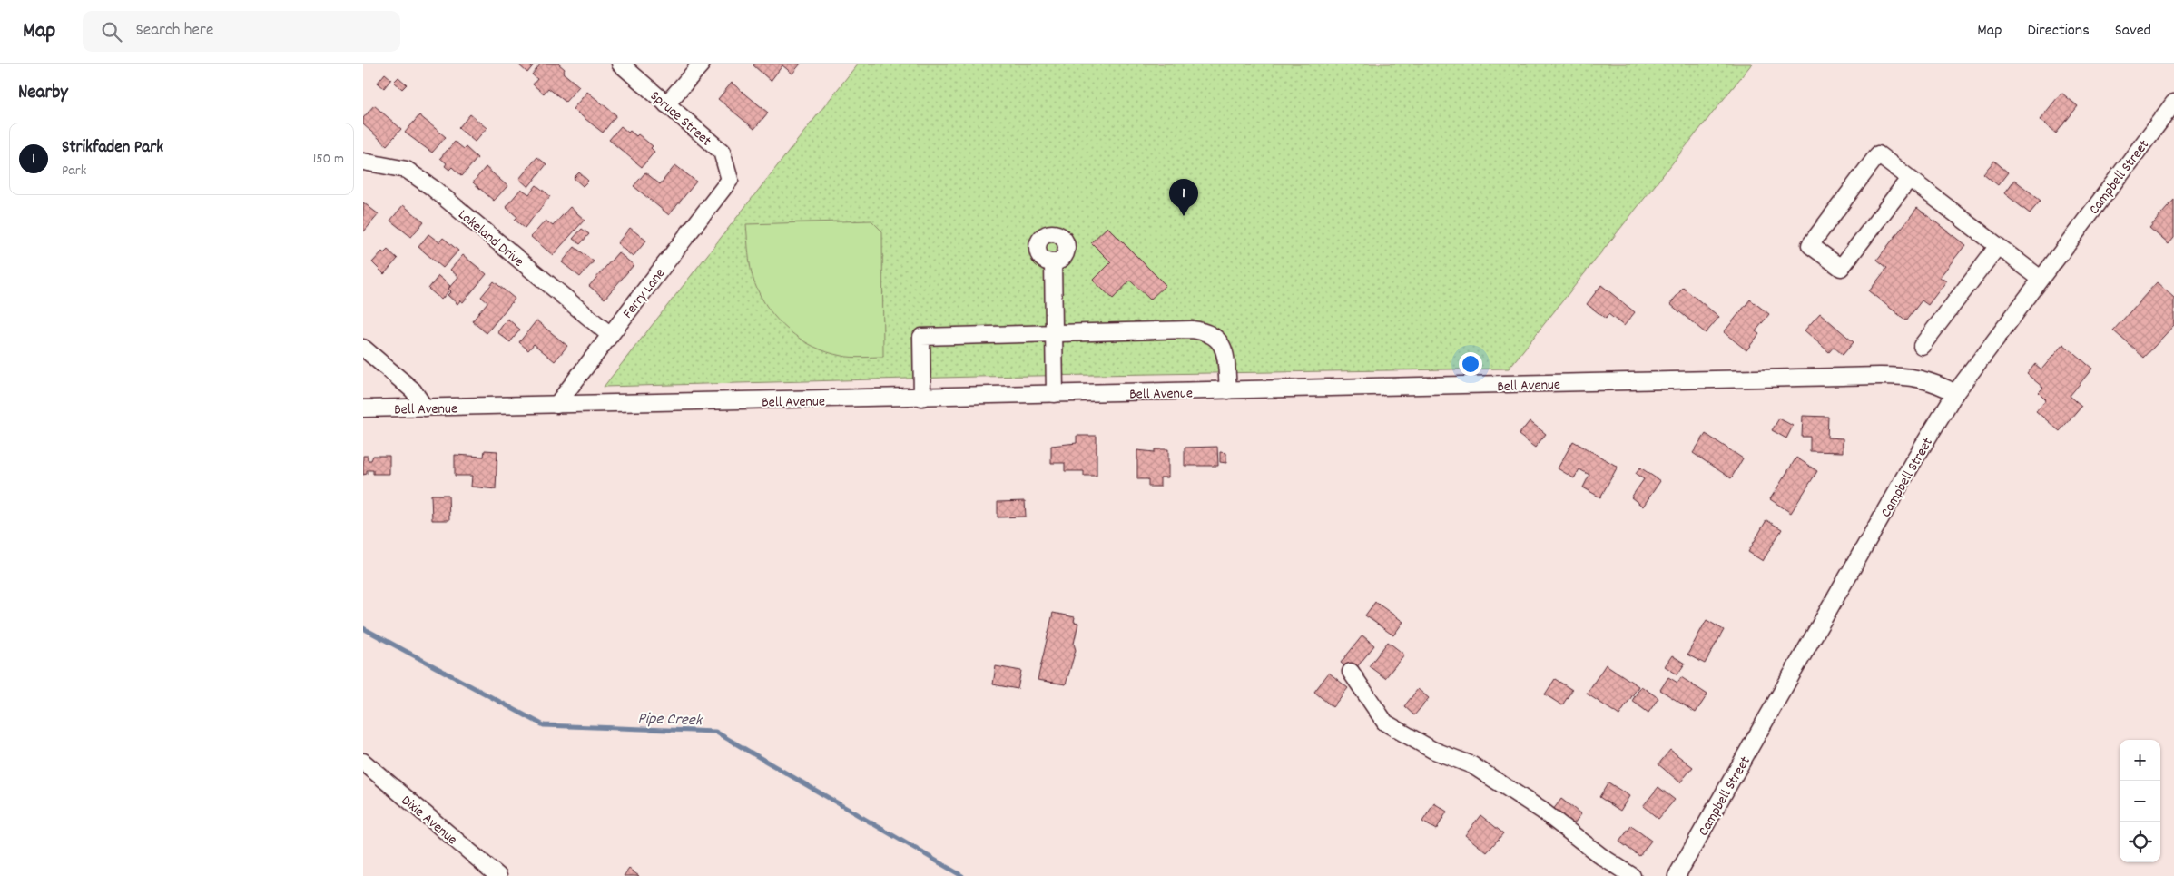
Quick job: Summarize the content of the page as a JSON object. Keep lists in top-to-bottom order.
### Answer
{
  "streets": {
    "street": [
      "Spruce Street",
      "Campbell Street",
      "Lakeland Drive",
      "Ferry Lane",
      "Bell Avenue",
      "Dixie Avenue"
    ]
  },
  "crossings": [
    ["Spruce Street", "Ferry Lane"],
    ["Campbell Street", "Bell Avenue"],
    ["Lakeland Drive", "Ferry Lane"],
    ["Ferry Lane", "Bell Avenue"]
  ],
  "water": ["Pipe Creek"],
  "page": {
    "header": "Map",
    "search": "Search here",
    "nav": ["Map", "Directions", "Saved"],
    "heading": "Nearby",
    "list": [
      {
        "mark": "1",
        "name": "Strikfaden Park",
        "note": "Park",
        "value": "150 m"
      }
    ],
    "pins": "1",
    "map_buttons": ["+", "−"]
  }
}
